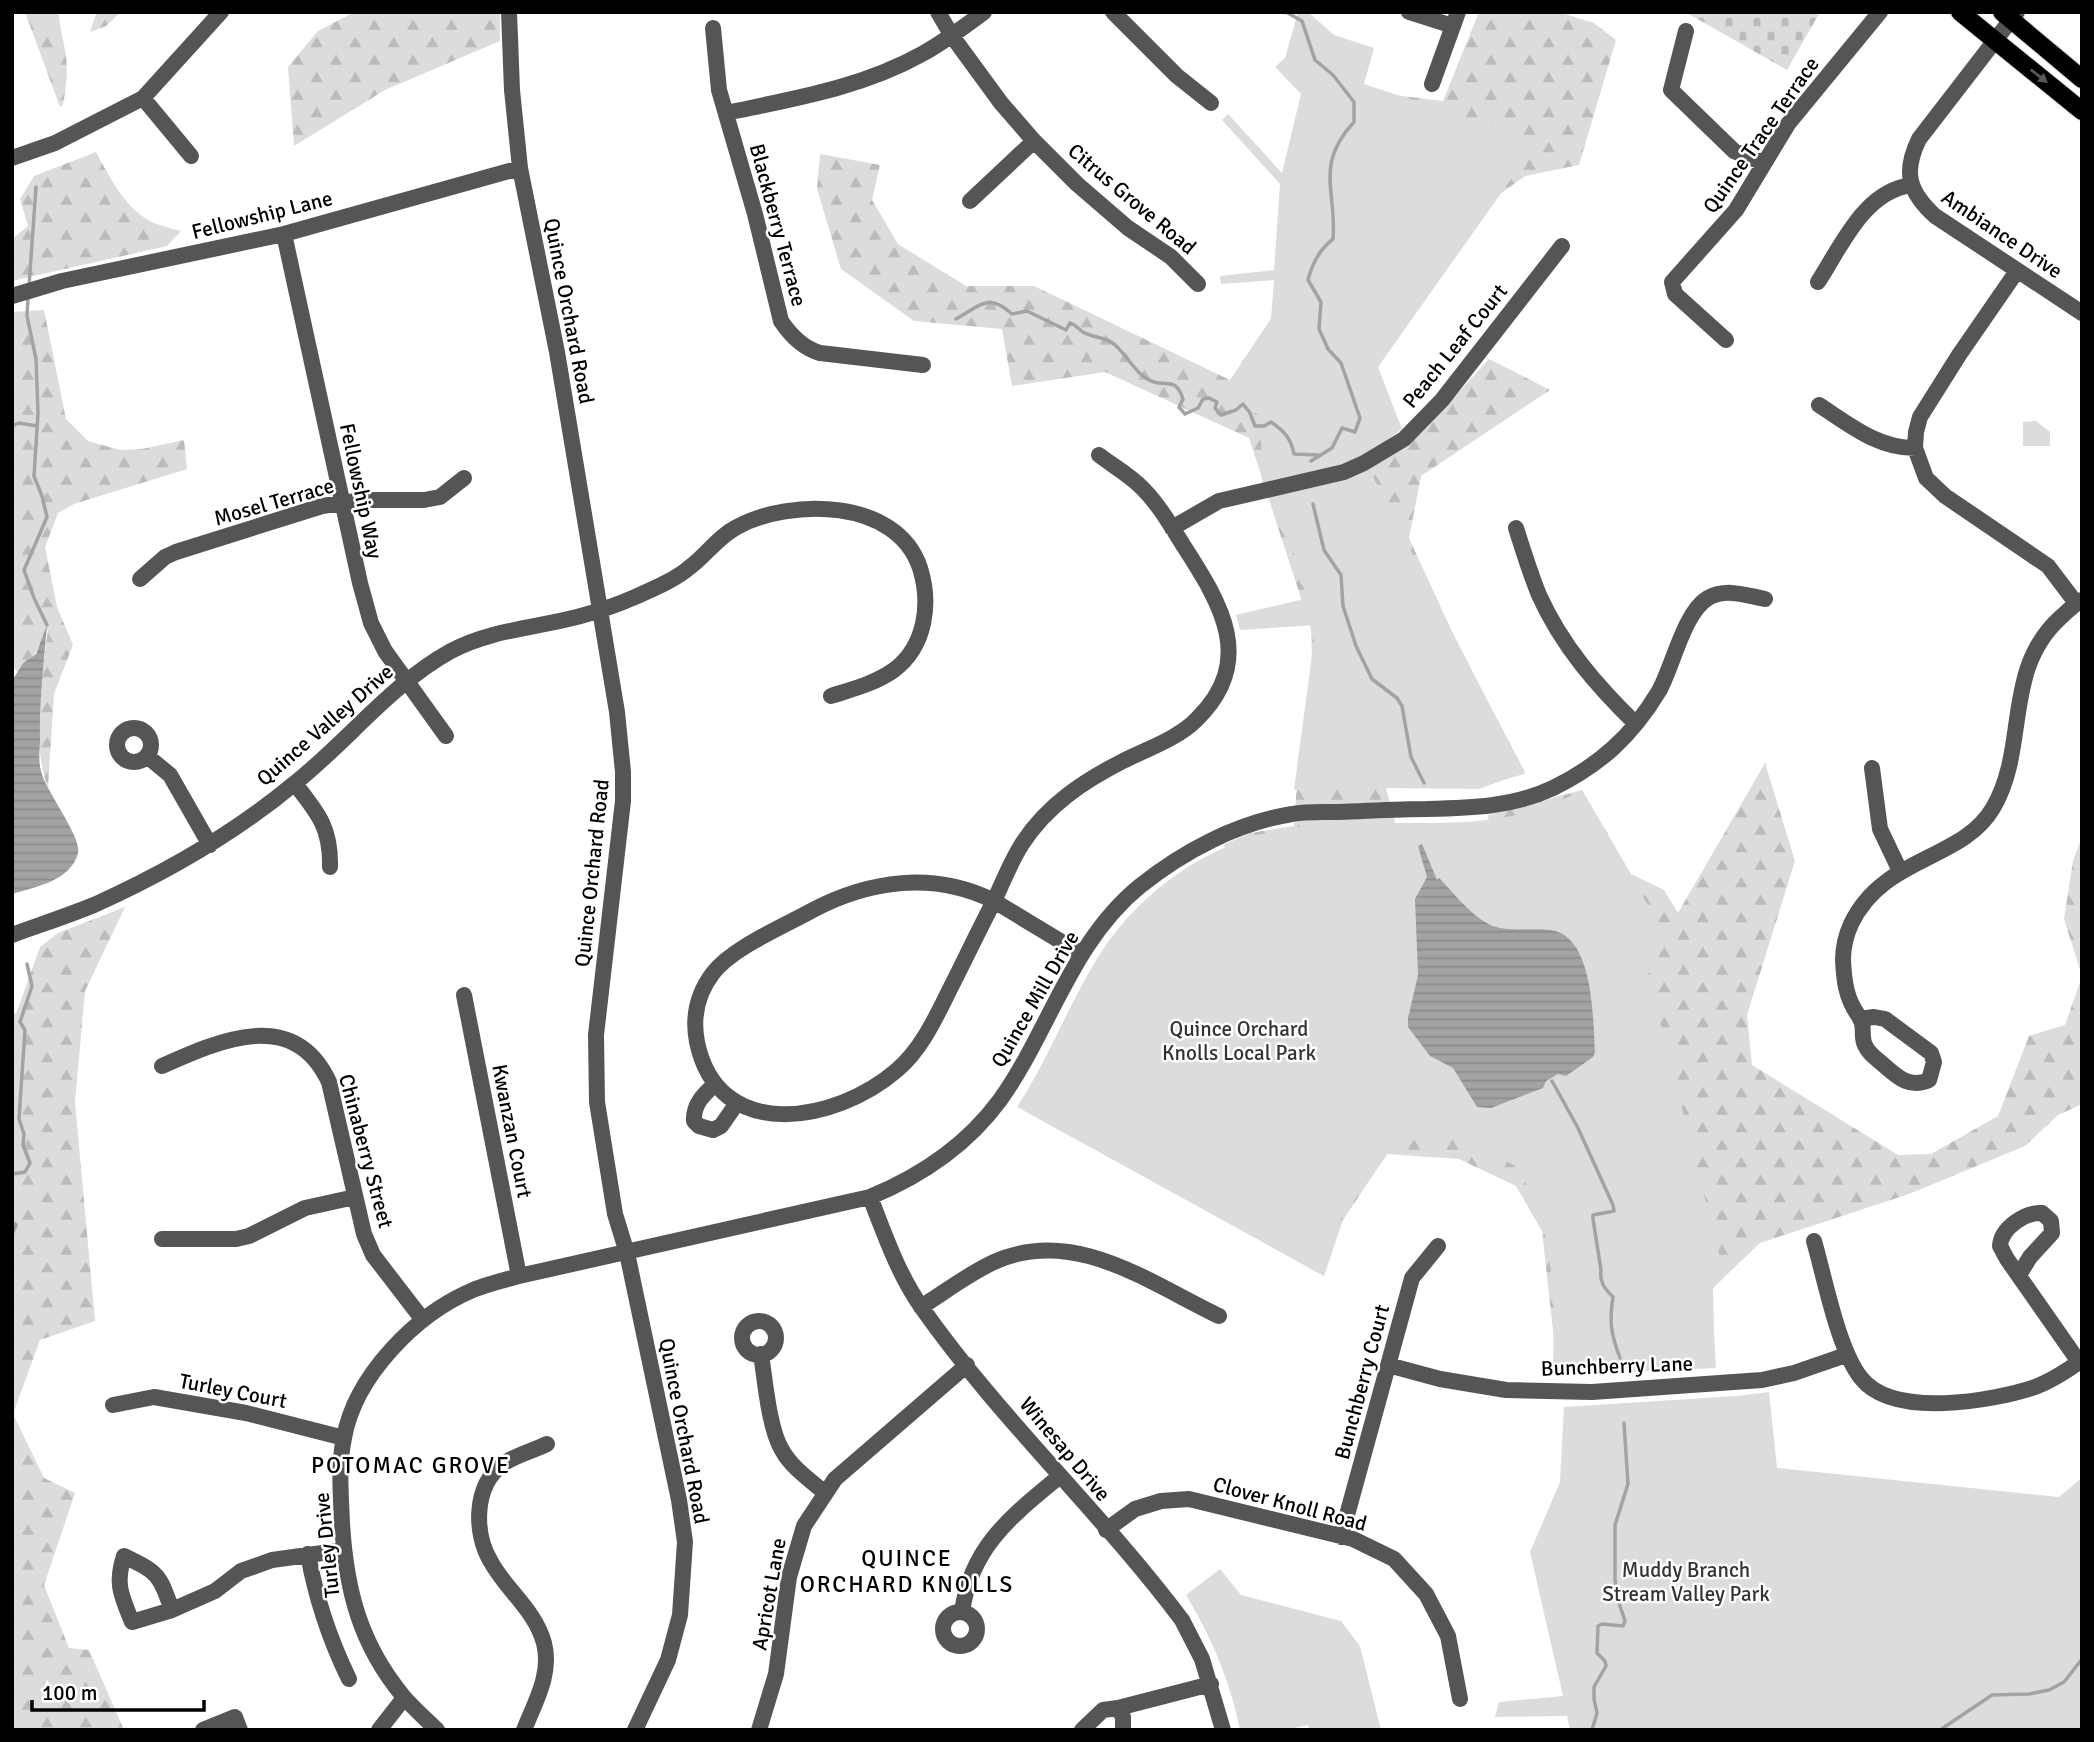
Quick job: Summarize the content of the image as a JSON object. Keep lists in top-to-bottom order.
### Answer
{
  "streets": {
    "street": [
      "Quince Trace Terrace",
      "Citrus Grove Road",
      "Fellowship Lane",
      "Blackberry Terrace",
      "Ambiance Drive",
      "Quince Orchard Road",
      "Peach Leaf Court",
      "Fellowship Way",
      "Mosel Terrace",
      "Quince Valley Drive",
      "Quince Mill Drive",
      "Kwanzan Court",
      "Chinaberry Street",
      "Bunchberry Lane",
      "Bunchberry Court",
      "Turley Court",
      "Winesap Drive",
      "Clover Knoll Road",
      "Turley Drive",
      "Apricot Lane"
    ]
  },
  "crossings": [
    ["Fellowship Lane", "Quince Orchard Road"],
    ["Fellowship Lane", "Fellowship Way"],
    ["Quince Orchard Road", "Quince Valley Drive"],
    ["Quince Orchard Road", "Quince Mill Drive"],
    ["Quince Orchard Road", "Turley Drive"],
    ["Fellowship Way", "Mosel Terrace"],
    ["Fellowship Way", "Quince Valley Drive"],
    ["Quince Mill Drive", "Winesap Drive"],
    ["Quince Mill Drive", "Turley Drive"],
    ["Kwanzan Court", "Turley Drive"],
    ["Chinaberry Street", "Turley Drive"],
    ["Bunchberry Lane", "Bunchberry Court"],
    ["Bunchberry Court", "Clover Knoll Road"],
    ["Turley Court", "Turley Drive"],
    ["Winesap Drive", "Clover Knoll Road"],
    ["Winesap Drive", "Apricot Lane"]
  ],
  "districts": ["POTOMAC GROVE", "QUINCE ORCHARD KNOLLS"],
  "parks": ["Quince Orchard Knolls Local Park", "Muddy Branch Stream Valley Park"],
  "scale_bar": "100 m"
}
